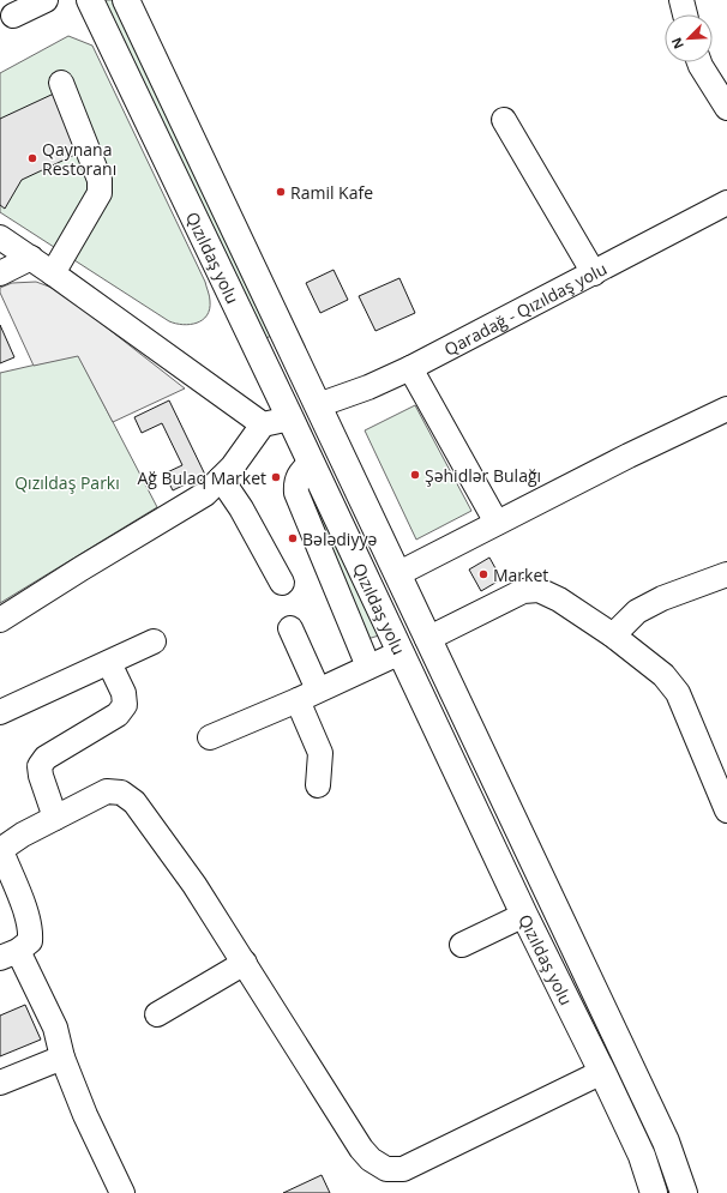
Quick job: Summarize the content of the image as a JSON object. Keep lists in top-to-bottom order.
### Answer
{
  "streets": {
    "main road": ["Qızıldaş yolu"],
    "street": ["Qaradağ - Qızıldaş yolu"]
  },
  "crossings": [
    ["Qızıldaş yolu", "Qaradağ - Qızıldaş yolu"]
  ],
  "parks": ["Qızıldaş Parkı"],
  "places": [
    "Qaynana Restoranı",
    "Ramil Kafe",
    "Şəhidlər Bulağı",
    "Ağ Bulaq Market",
    "Bələdiyyə",
    "Market"
  ],
  "north": "bottom left"
}
